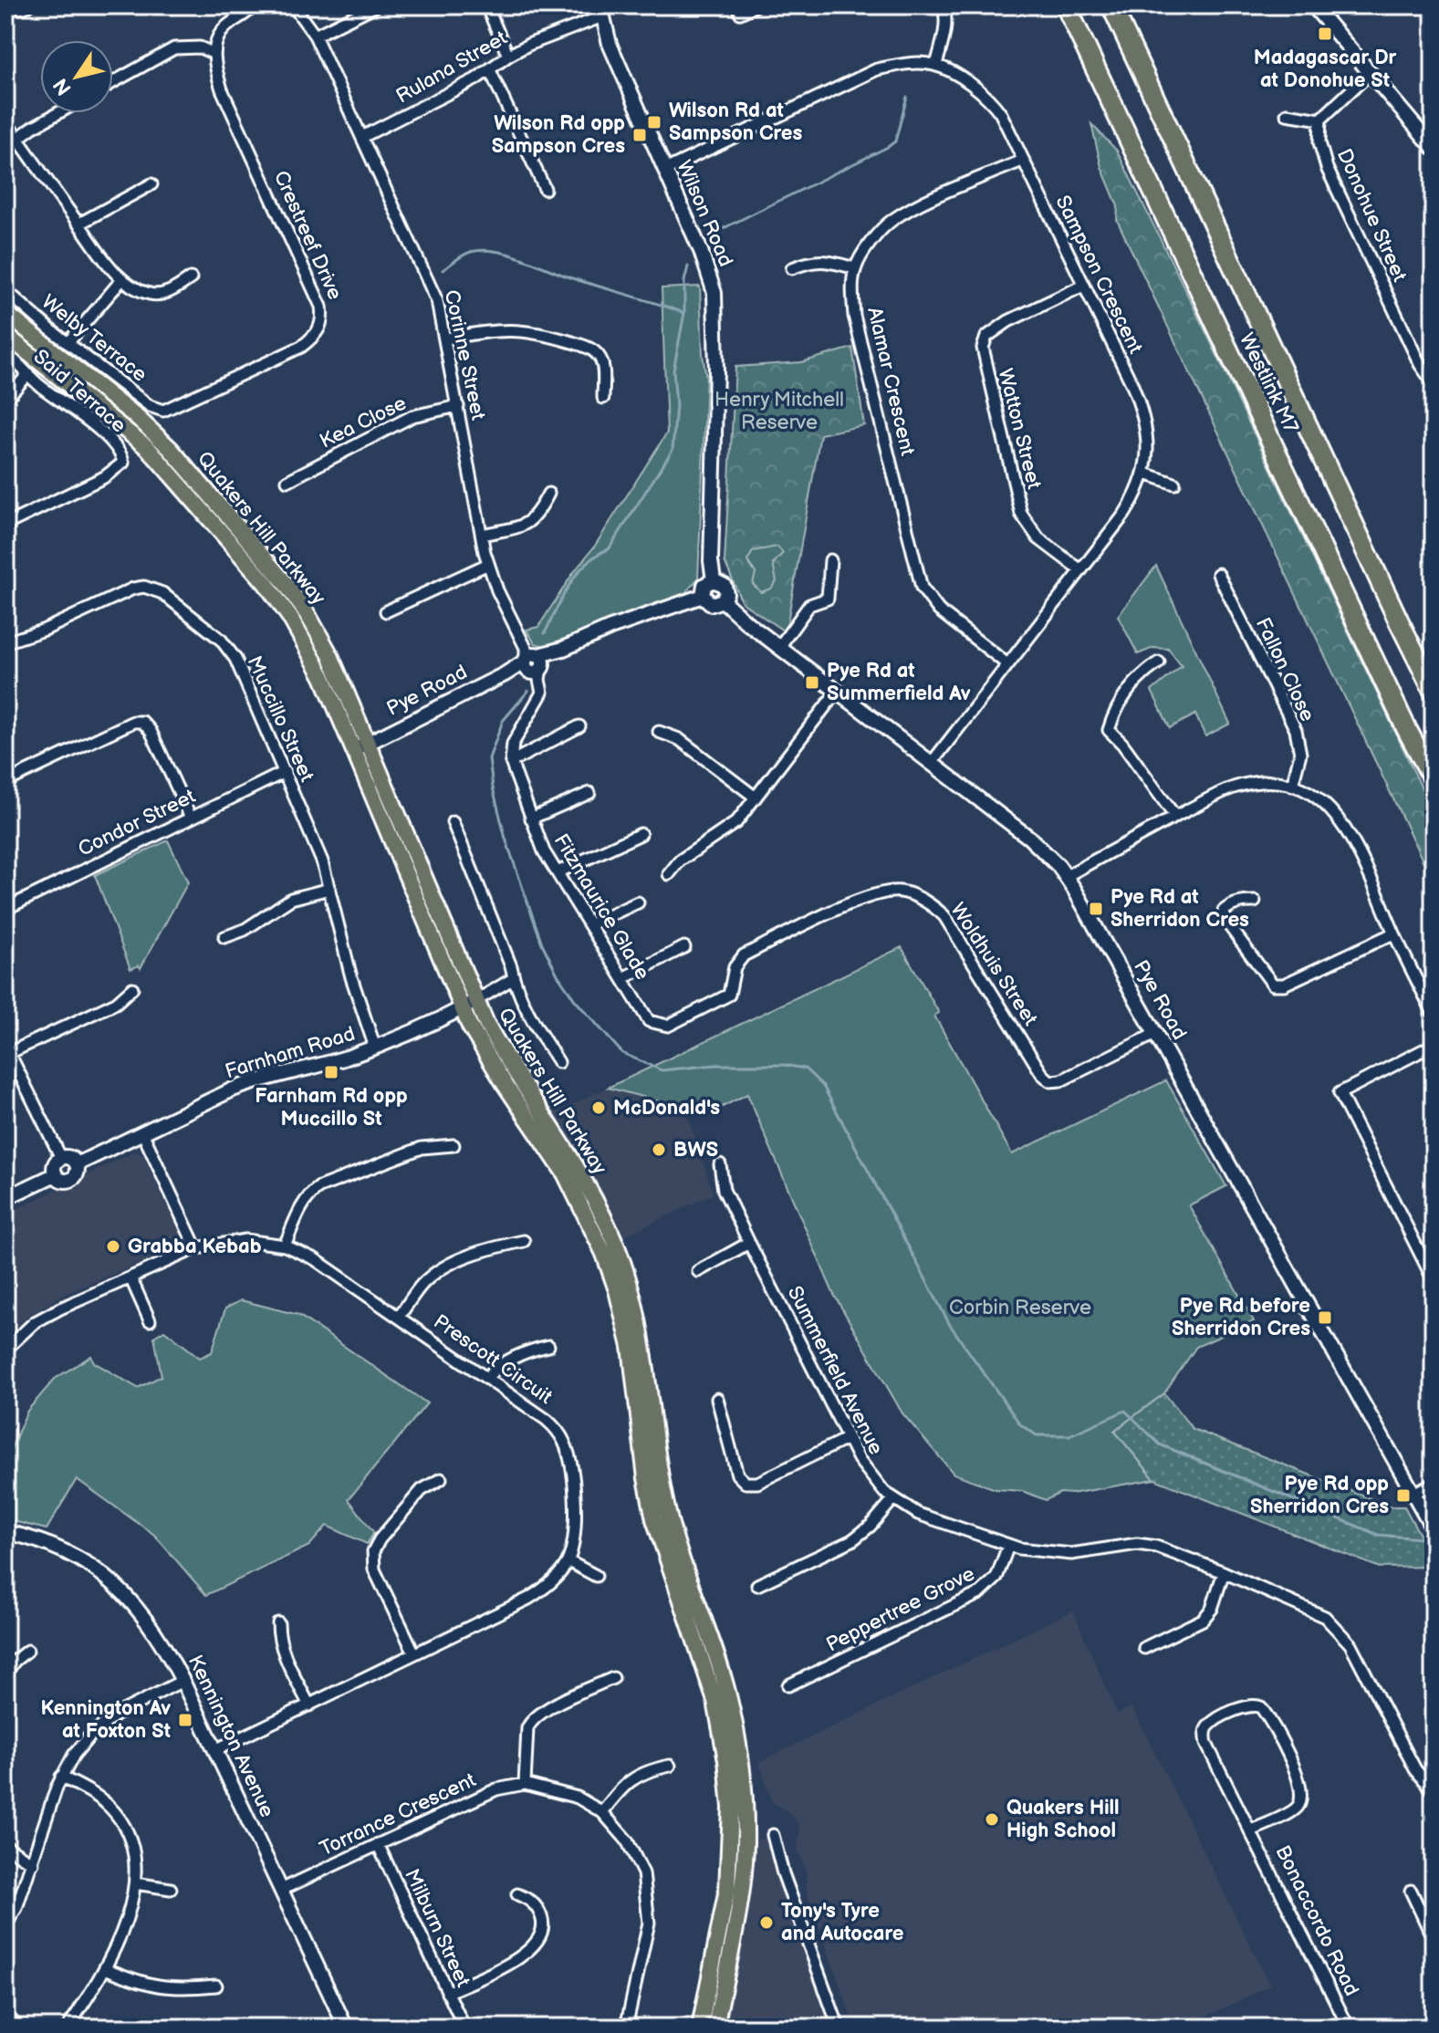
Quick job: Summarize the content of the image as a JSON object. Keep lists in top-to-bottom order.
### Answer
{
  "streets": {
    "highway": ["Westlink M7"],
    "main road": ["Quakers Hill Parkway"],
    "street": [
      "Rulana Street",
      "Wilson Road",
      "Donohue Street",
      "Crestreef Drive",
      "Sampson Crescent",
      "Welby Terrace",
      "Corinne Street",
      "Alamar Crescent",
      "Said Terrace",
      "Kea Close",
      "Watton Street",
      "Fallon Close",
      "Pye Road",
      "Muccillo Street",
      "Condor Street",
      "Fitzmaurice Glade",
      "Woldhuis Street",
      "Farnham Road",
      "Prescott Circuit",
      "Summerfield Avenue",
      "Peppertree Grove",
      "Kennington Avenue",
      "Torrance Crescent",
      "Bonaccordo Road",
      "Milburn Street"
    ]
  },
  "crossings": [
    ["Rulana Street", "Wilson Road"],
    ["Rulana Street", "Corinne Street"],
    ["Wilson Road", "Pye Road"],
    ["Crestreef Drive", "Welby Terrace"],
    ["Sampson Crescent", "Alamar Crescent"],
    ["Sampson Crescent", "Watton Street"],
    ["Sampson Crescent", "Pye Road"],
    ["Corinne Street", "Kea Close"],
    ["Corinne Street", "Pye Road"],
    ["Quakers Hill Parkway", "Pye Road"],
    ["Quakers Hill Parkway", "Farnham Road"],
    ["Pye Road", "Woldhuis Street"],
    ["Muccillo Street", "Condor Street"],
    ["Muccillo Street", "Farnham Road"],
    ["Fitzmaurice Glade", "Woldhuis Street"],
    ["Summerfield Avenue", "Peppertree Grove"],
    ["Kennington Avenue", "Torrance Crescent"],
    ["Torrance Crescent", "Milburn Street"]
  ],
  "parks": ["Henry Mitchell Reserve", "Corbin Reserve"],
  "places": {
    "transit": [
      "Madagascar Dr at Donohue St",
      "Wilson Rd at Sampson Cres",
      "Wilson Rd opp Sampson Cres",
      "Pye Rd at Summerfield Av",
      "Pye Rd at Sherridon Cres",
      "Farnham Rd opp Muccillo St",
      "Pye Rd before Sherridon Cres",
      "Pye Rd opp Sherridon Cres",
      "Kennington Av at Foxton St"
    ],
    "other": [
      "McDonald's",
      "BWS",
      "Grabba Kebab",
      "Quakers Hill High School",
      "Tony's Tyre and Autocare"
    ]
  },
  "north": "bottom left"
}
